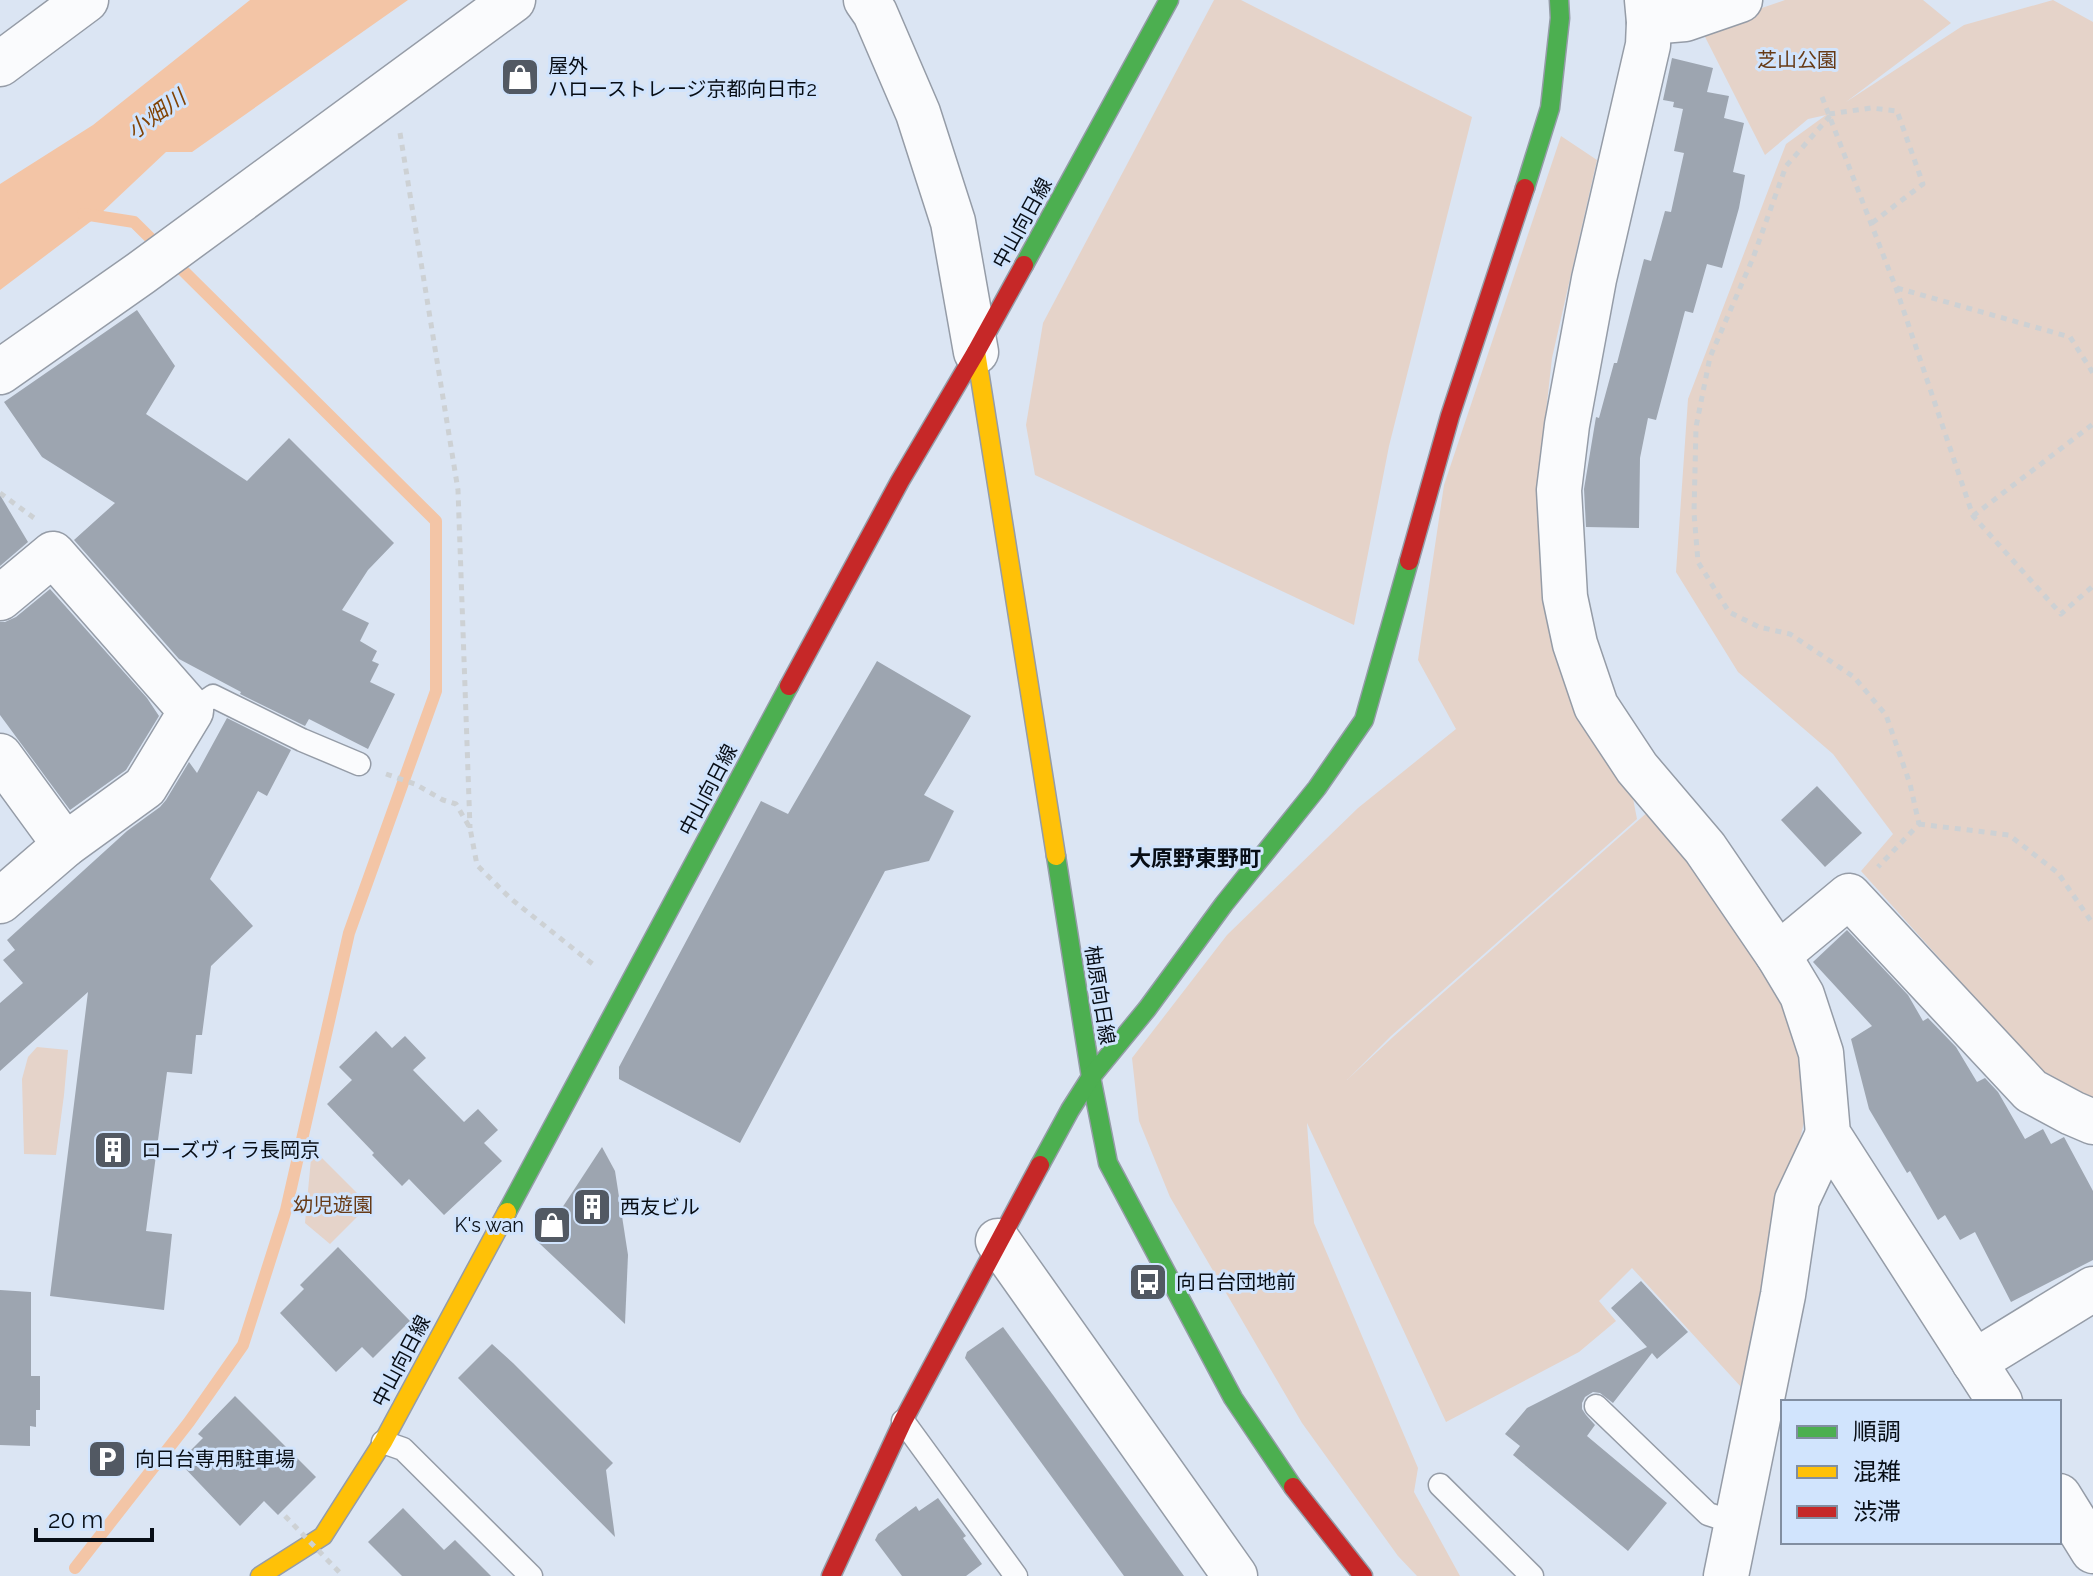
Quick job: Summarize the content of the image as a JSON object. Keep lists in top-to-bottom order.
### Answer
{
  "streets": {
    "main road": ["中山向日線", "柚原向日線"]
  },
  "crossings": [
    ["中山向日線", "柚原向日線"]
  ],
  "districts": ["大原野東野町"],
  "water": ["小畑川"],
  "parks": ["芝山公園", "幼児遊園"],
  "places": {
    "shop": ["屋外 ハローストレージ京都向日市2", "K's wan"],
    "building": ["ローズヴィラ長岡京", "西友ビル"],
    "bus stop": ["向日台団地前"],
    "parking": ["向日台専用駐車場"]
  },
  "legend": ["順調", "混雑", "渋滞"],
  "scale_bar": "20 m"
}
